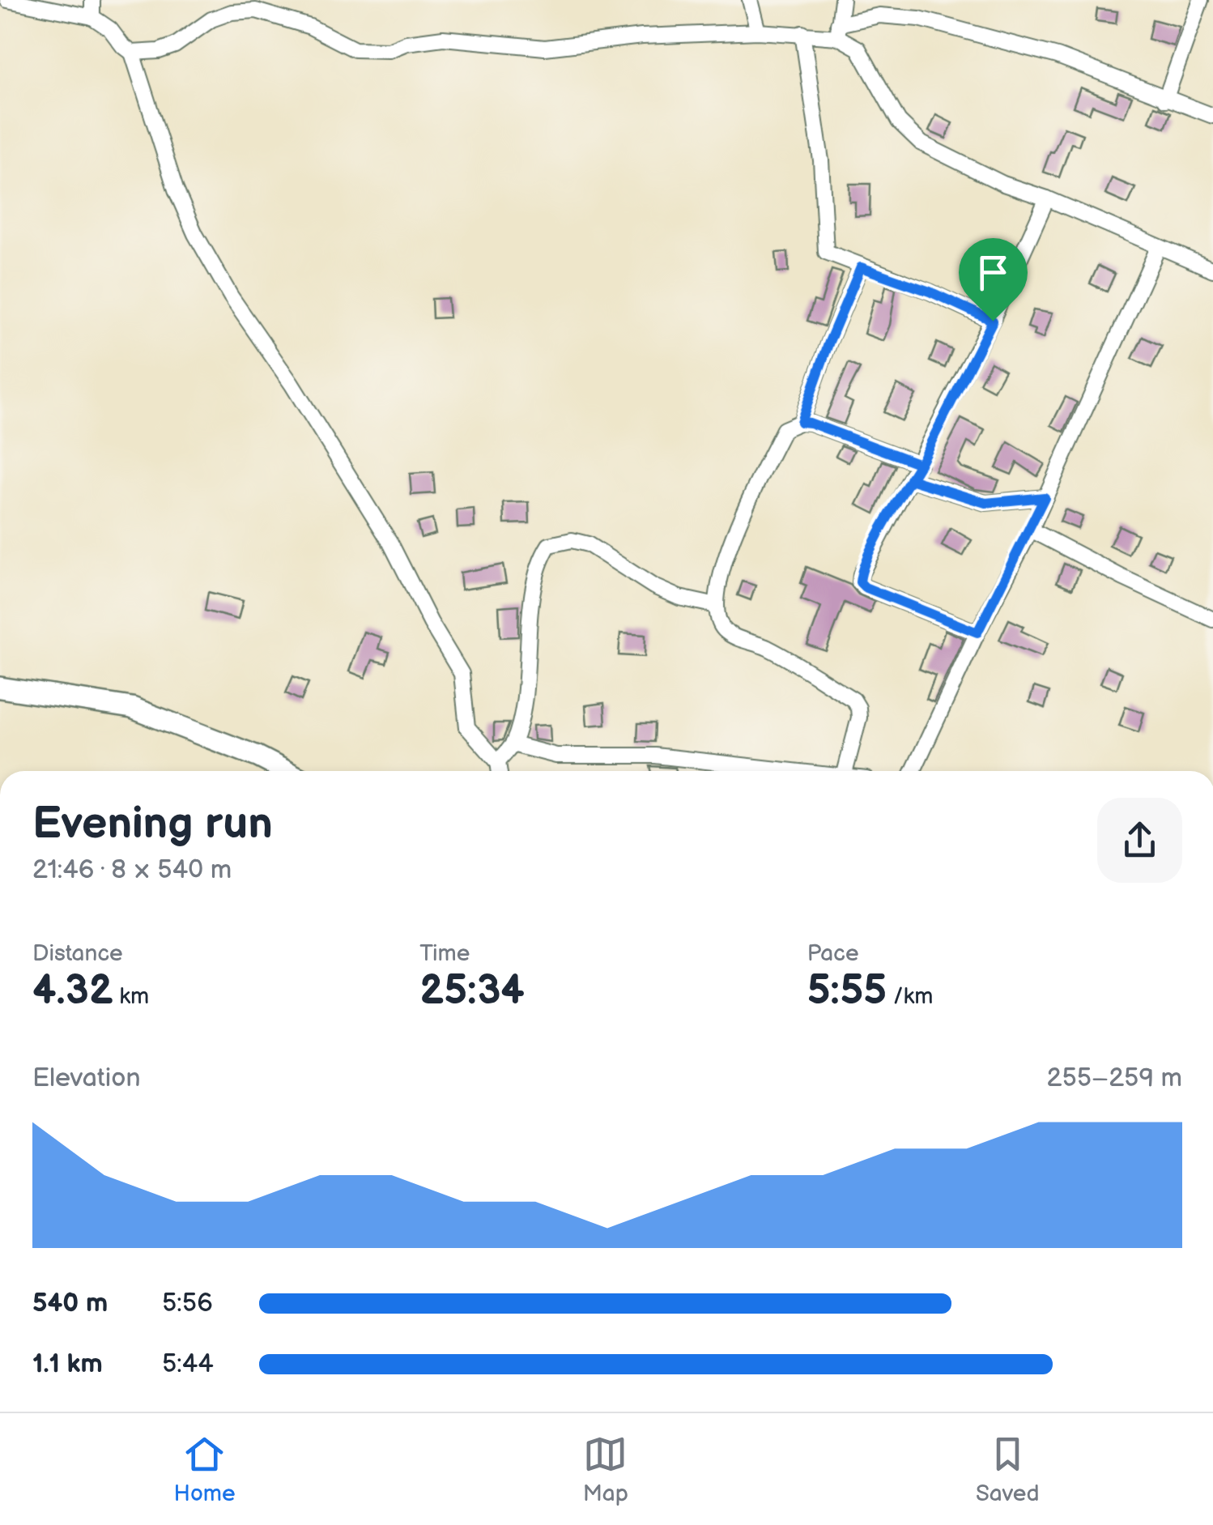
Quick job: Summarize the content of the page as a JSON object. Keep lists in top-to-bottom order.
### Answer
{
  "page": {
    "heading": ["Evening run", "21:46 · 8 × 540 m"],
    "stats": [
      ["Distance", "4.32 km"],
      ["Time", "25:34"],
      ["Pace", "5:55 /km"]
    ],
    "chart": ["Elevation", "255–259 m"],
    "list": [
      {
        "name": "540 m",
        "note": "5:56"
      },
      {
        "name": "1.1 km",
        "note": "5:44"
      }
    ],
    "tabs": ["Home", "Map", "Saved"]
  }
}
